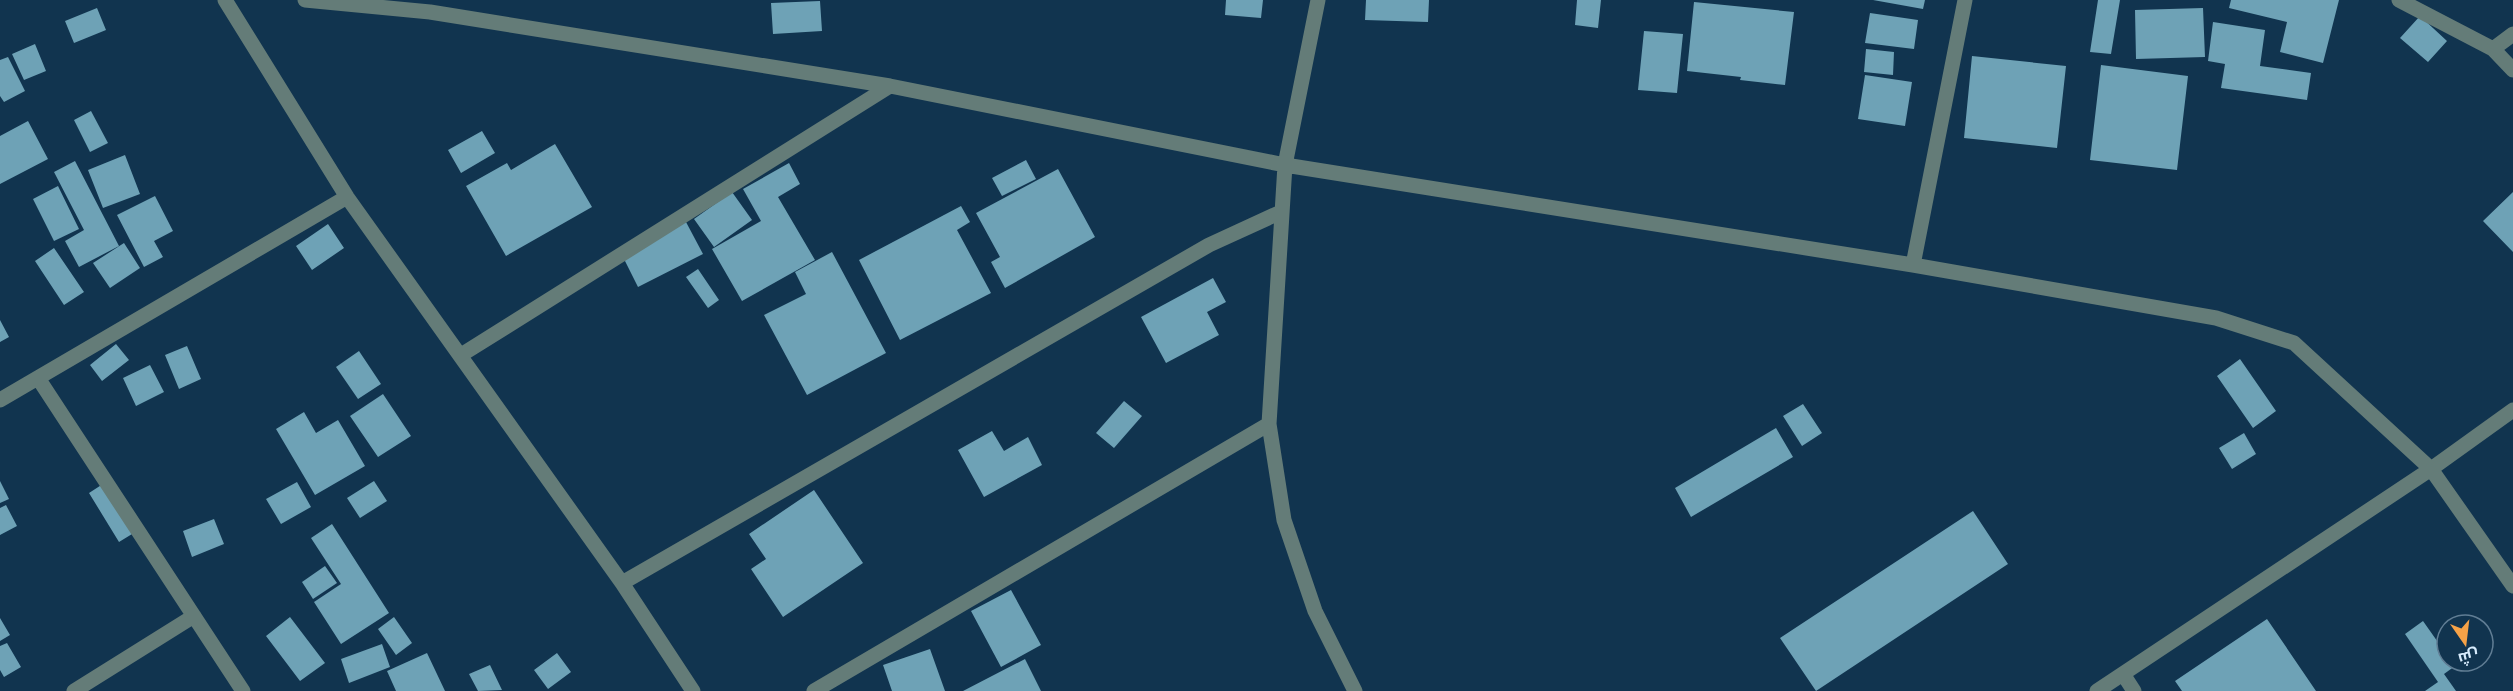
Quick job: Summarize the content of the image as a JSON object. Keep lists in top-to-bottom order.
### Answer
{
  "north": "bottom"
}
